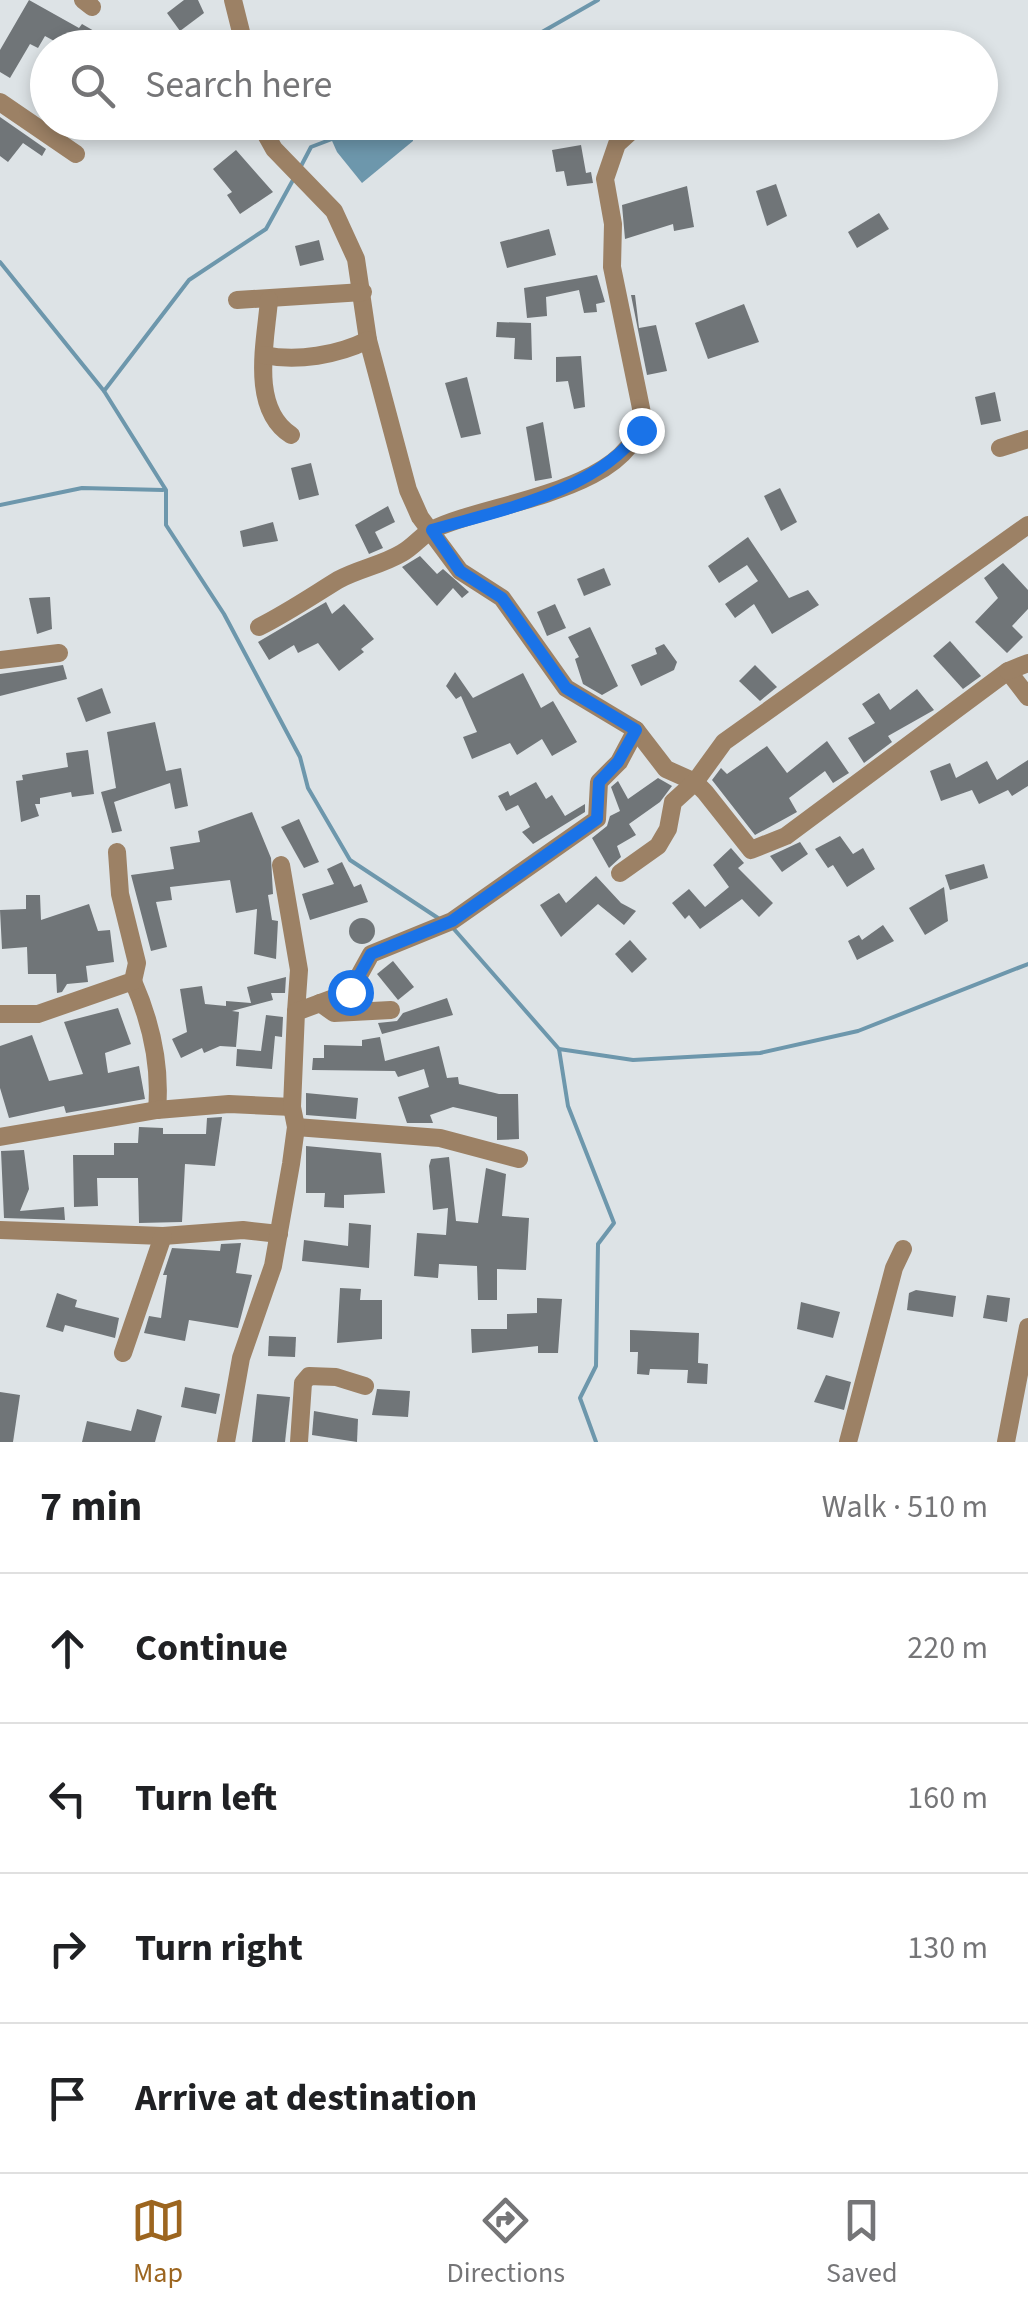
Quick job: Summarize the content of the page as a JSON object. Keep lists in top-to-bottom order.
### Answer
{
  "page": {
    "search": "Search here",
    "heading": ["7 min", "Walk · 510 m"],
    "list": [
      ["Continue", "220 m"],
      ["Turn left", "160 m"],
      ["Turn right", "130 m"],
      "Arrive at destination"
    ],
    "nav": ["Map", "Directions", "Saved"]
  }
}
